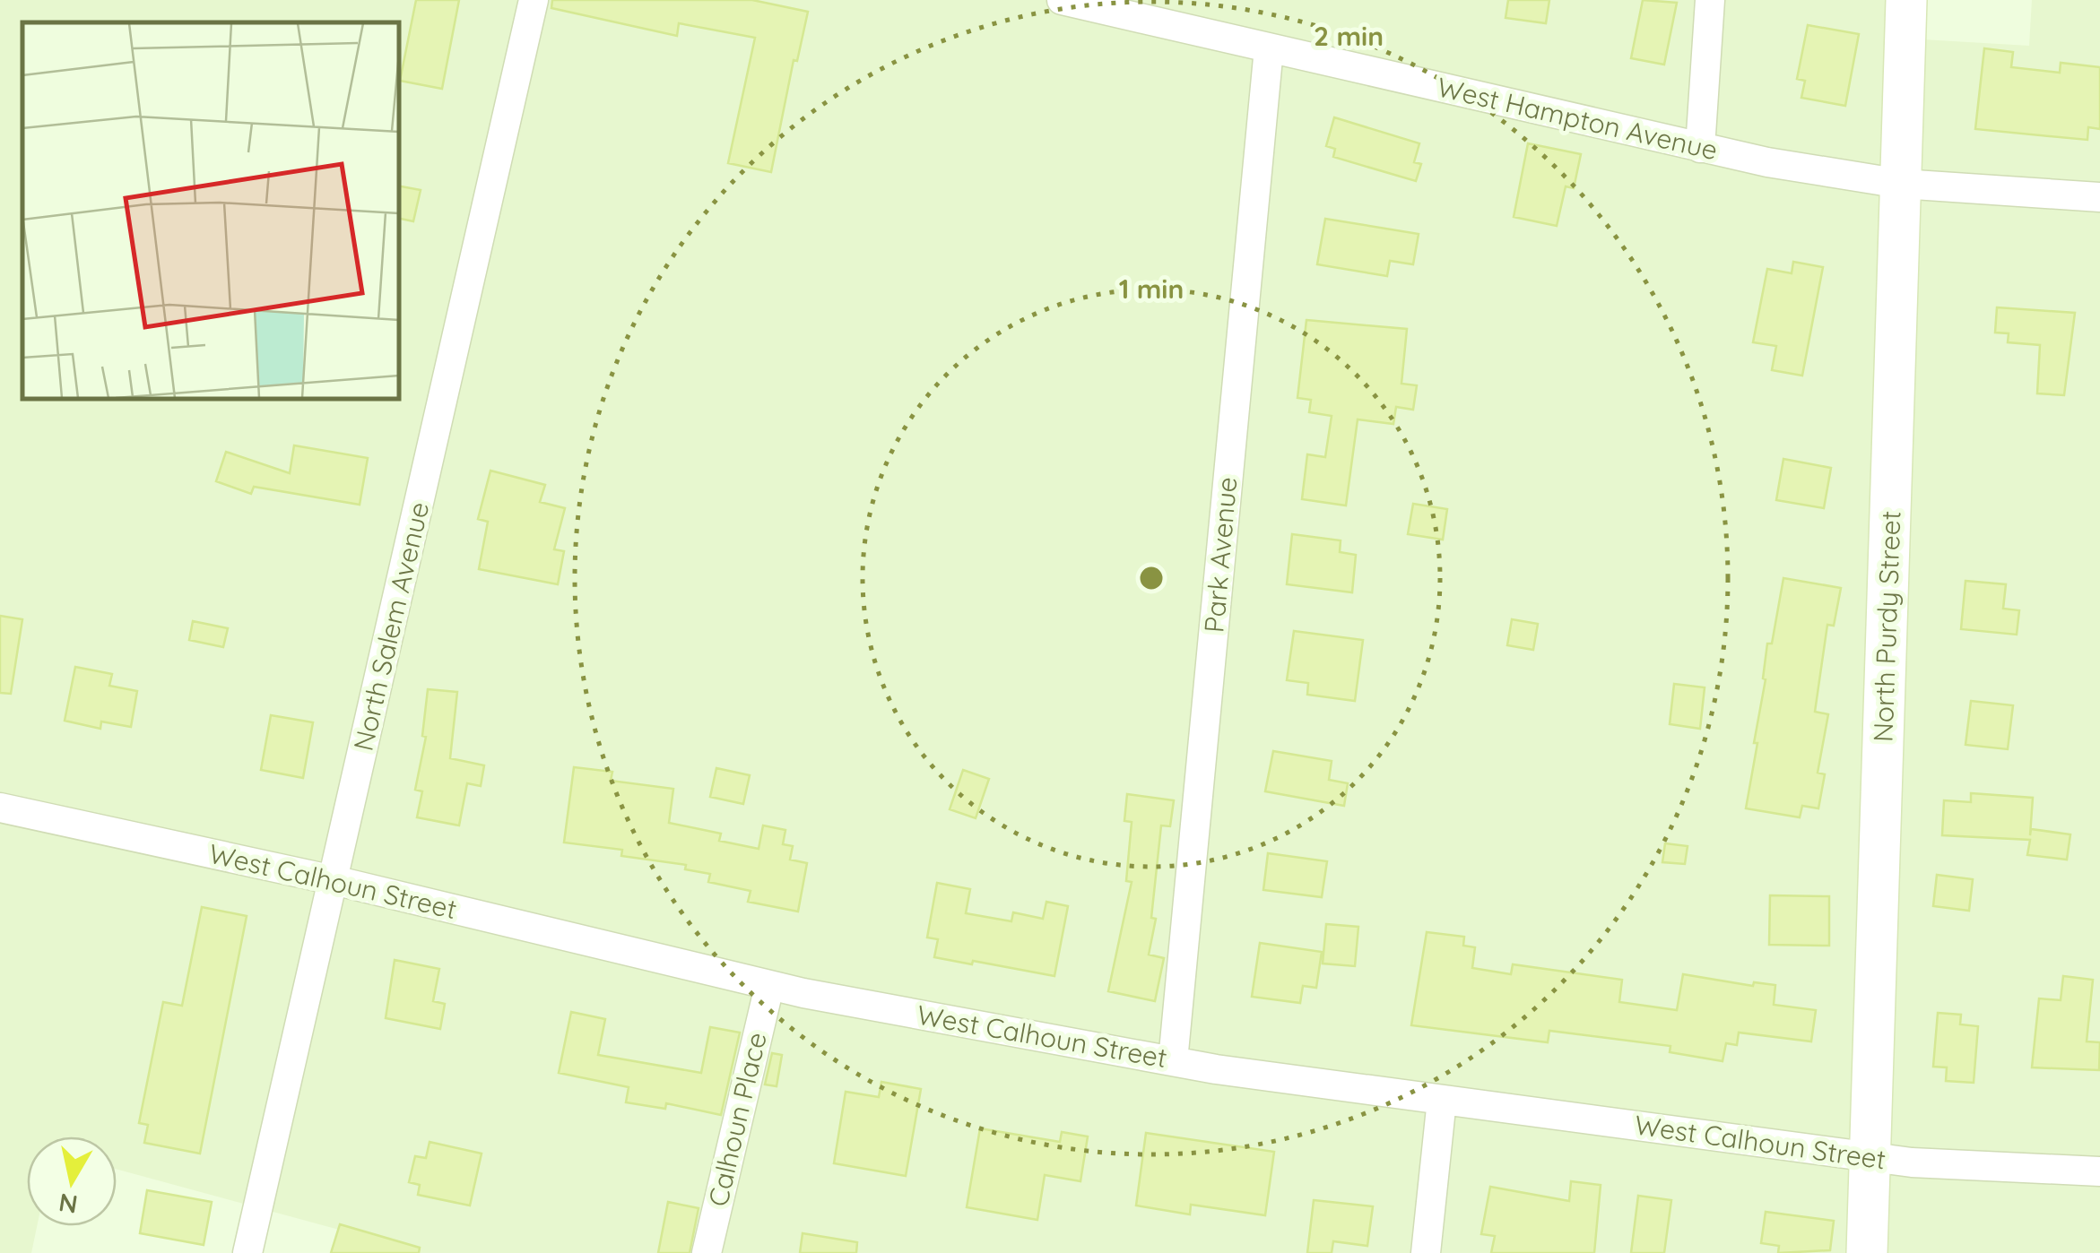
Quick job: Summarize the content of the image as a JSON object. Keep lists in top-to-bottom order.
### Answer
{
  "streets": {
    "street": [
      "West Hampton Avenue",
      "Park Avenue",
      "North Salem Avenue",
      "North Purdy Street",
      "West Calhoun Street",
      "Calhoun Place"
    ]
  },
  "crossings": [
    ["West Hampton Avenue", "Park Avenue"],
    ["West Hampton Avenue", "North Purdy Street"],
    ["Park Avenue", "West Calhoun Street"],
    ["North Salem Avenue", "West Calhoun Street"],
    ["North Purdy Street", "West Calhoun Street"],
    ["West Calhoun Street", "Calhoun Place"]
  ],
  "north": "bottom",
  "rings": ["2 min", "1 min"]
}
